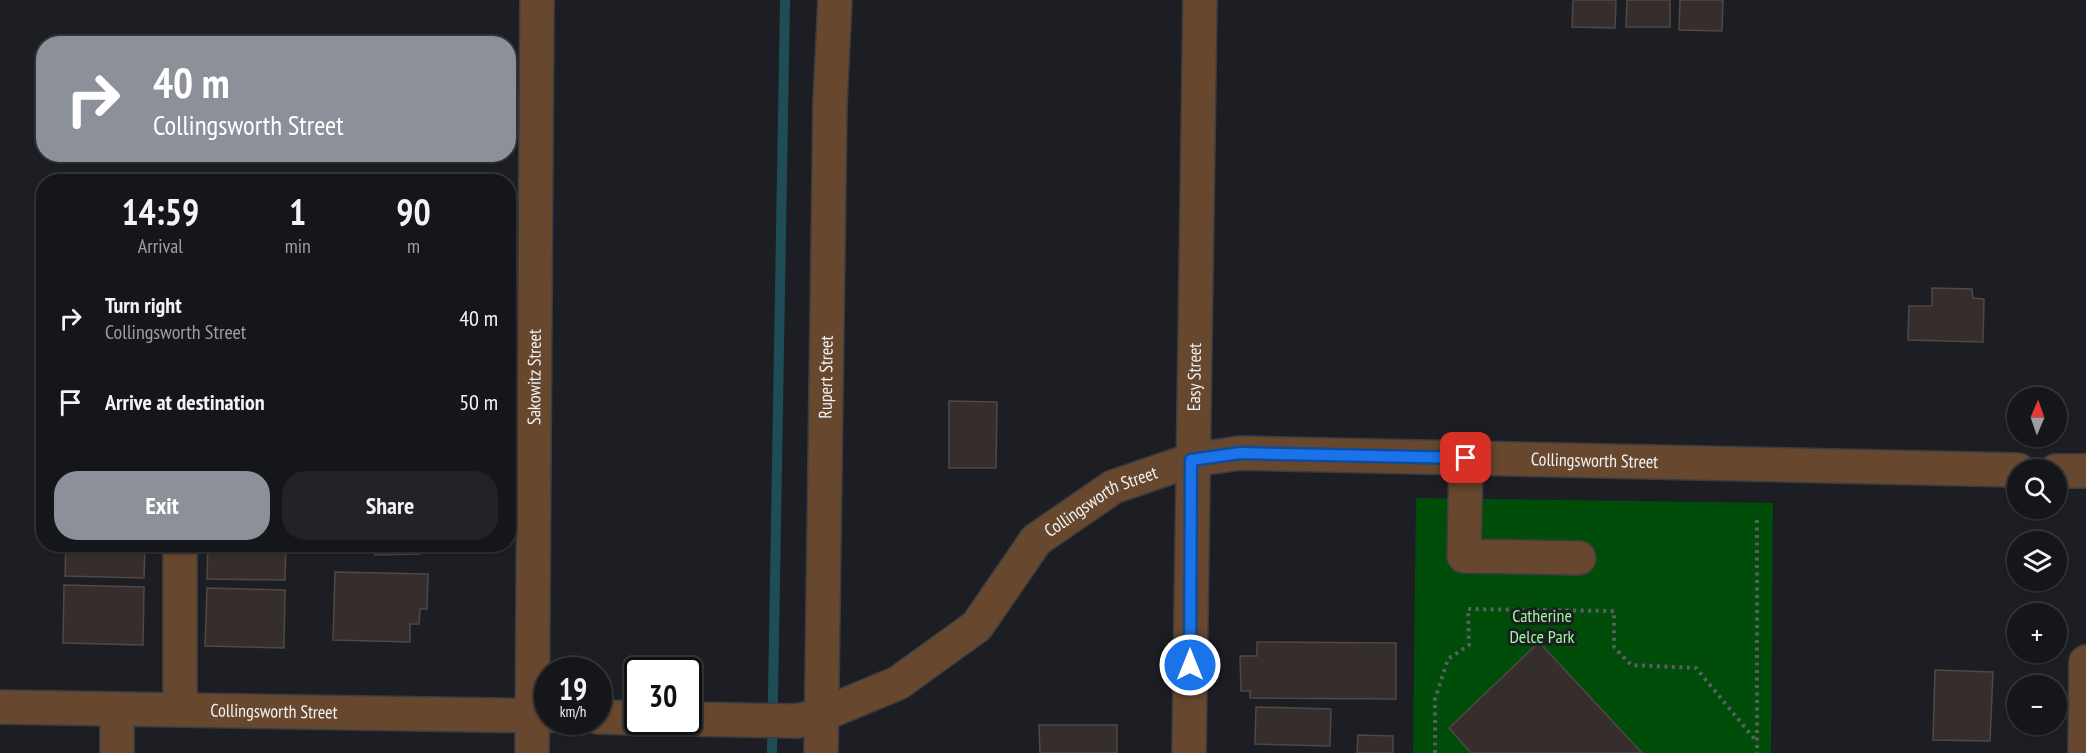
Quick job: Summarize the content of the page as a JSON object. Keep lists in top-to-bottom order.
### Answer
{
  "streets": {
    "street": [
      "Rupert Street",
      "Easy Street",
      "Sakowitz Street",
      "Collingsworth Street"
    ]
  },
  "crossings": [
    ["Rupert Street", "Collingsworth Street"],
    ["Easy Street", "Collingsworth Street"]
  ],
  "parks": ["Catherine Delce Park"],
  "north": "top",
  "page": {
    "turn": ["40 m", "Collingsworth Street"],
    "eta": [
      "14:59",
      "Arrival",
      "1",
      "min",
      "90",
      "m"
    ],
    "list": [
      {
        "name": "Turn right",
        "note": "Collingsworth Street",
        "value": "40 m"
      },
      {
        "name": "Arrive at destination",
        "value": "50 m"
      }
    ],
    "map_buttons": ["+", "−"],
    "buttons": ["Exit", "Share"],
    "speed": "19 km/h",
    "limit": "30"
  }
}
